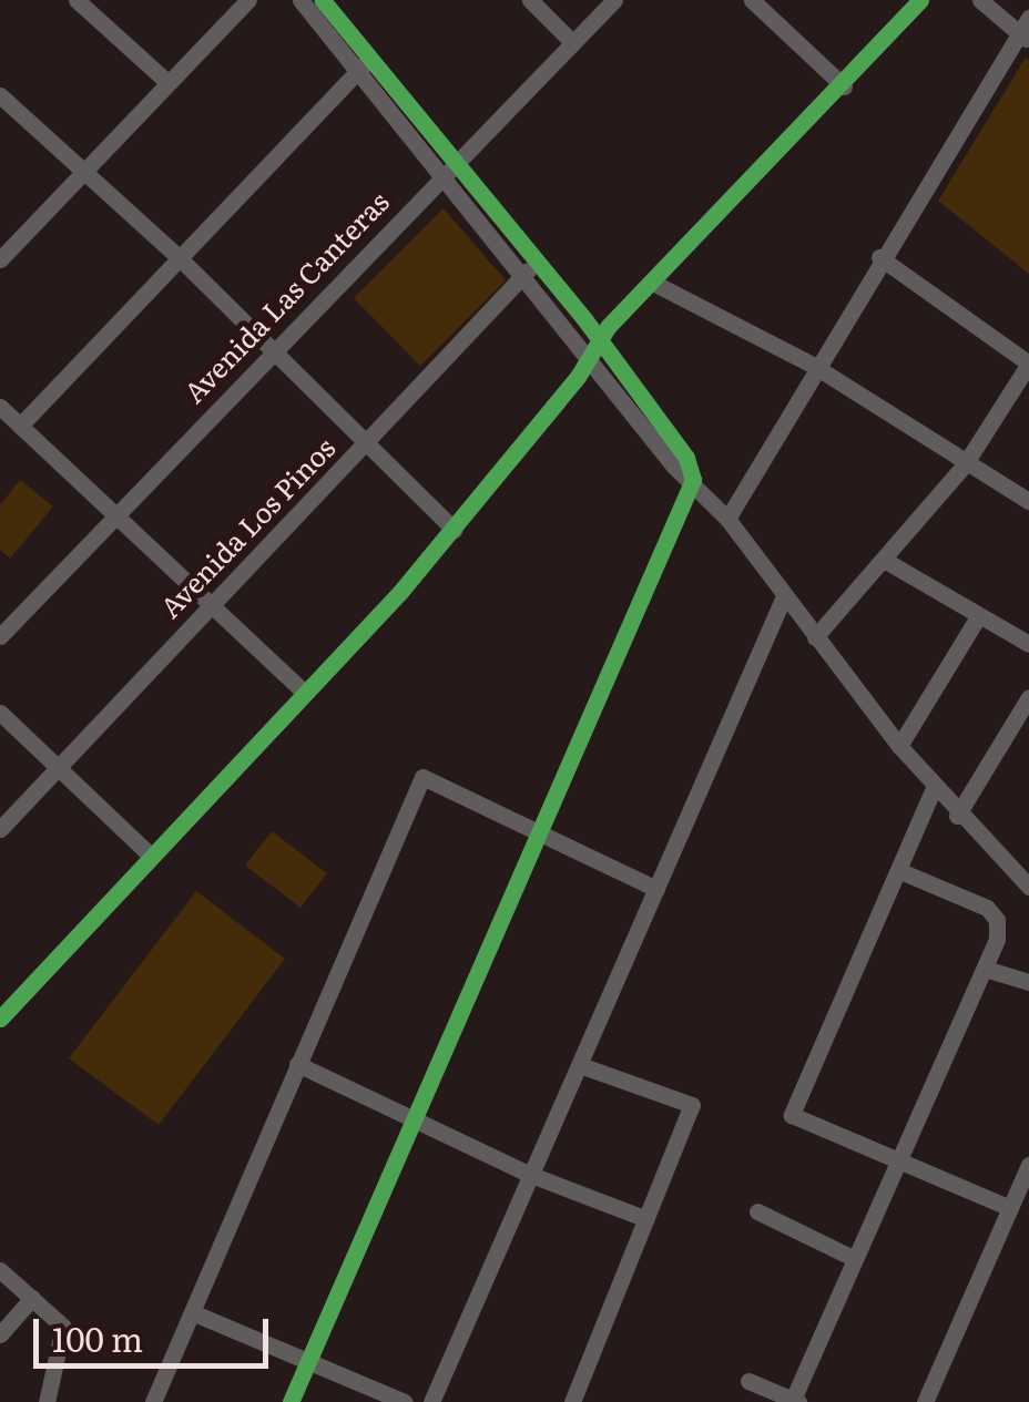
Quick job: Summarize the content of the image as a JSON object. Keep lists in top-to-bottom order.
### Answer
{
  "streets": {
    "street": ["Avenida Las Canteras", "Avenida Los Pinos"]
  },
  "scale_bar": "100 m"
}
